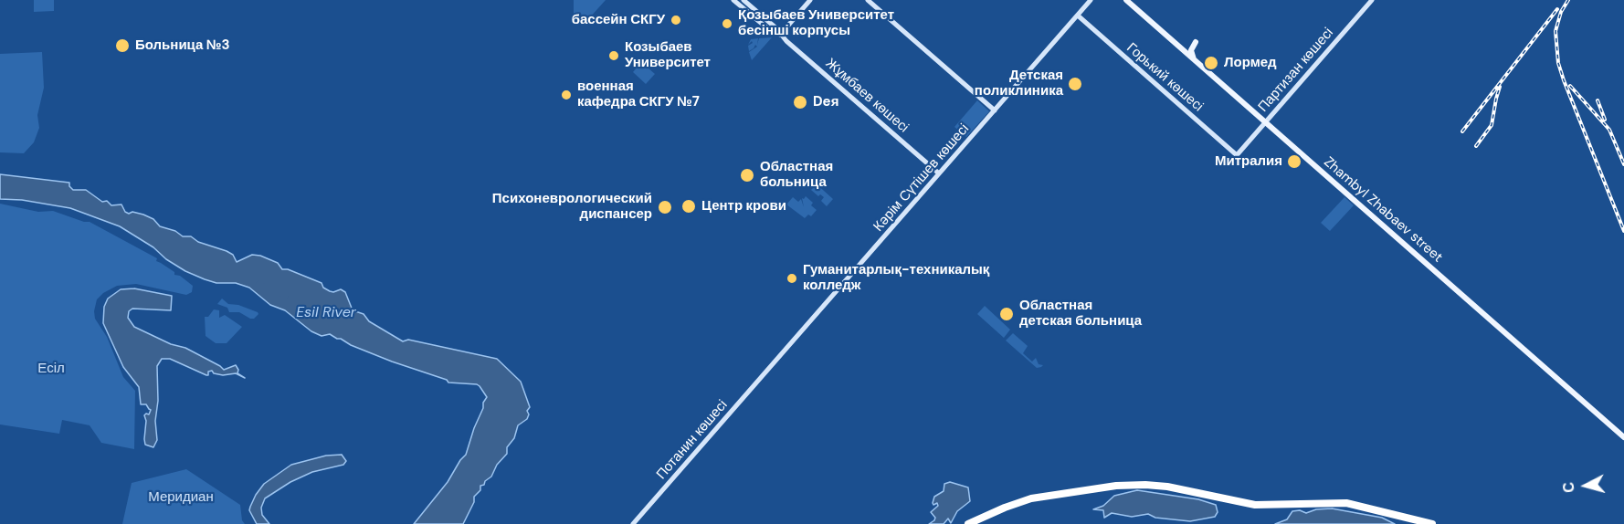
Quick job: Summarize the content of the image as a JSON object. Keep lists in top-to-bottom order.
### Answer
{
  "streets": {
    "main road": [
      "Партизан көшесі",
      "Горький көшесі",
      "Жұмбаев көшесі",
      "Кәрім Сүтішев көшесі",
      "Zhambyl Zhabaev street",
      "Потанин көшесі"
    ]
  },
  "crossings": [
    ["Партизан көшесі", "Горький көшесі"],
    ["Партизан көшесі", "Zhambyl Zhabaev street"],
    ["Горький көшесі", "Кәрім Сүтішев көшесі"],
    ["Жұмбаев көшесі", "Кәрім Сүтішев көшесі"],
    ["Кәрім Сүтішев көшесі", "Потанин көшесі"]
  ],
  "water": ["Esil River"],
  "parks": ["Есіл", "Меридиан"],
  "places": [
    "бассейн СКГУ",
    "Қозыбаев Университет бесінші корпусы",
    "Больница №3",
    "Козыбаев Университет",
    "Лормед",
    "Детская поликлиника",
    "военная кафедра СКГУ №7",
    "Deя",
    "Митралия",
    "Областная больница",
    "Центр крови",
    "Психоневрологический диспансер",
    "Гуманитарлық-техникалық колледж",
    "Областная детская больница"
  ],
  "north": "left"
}
